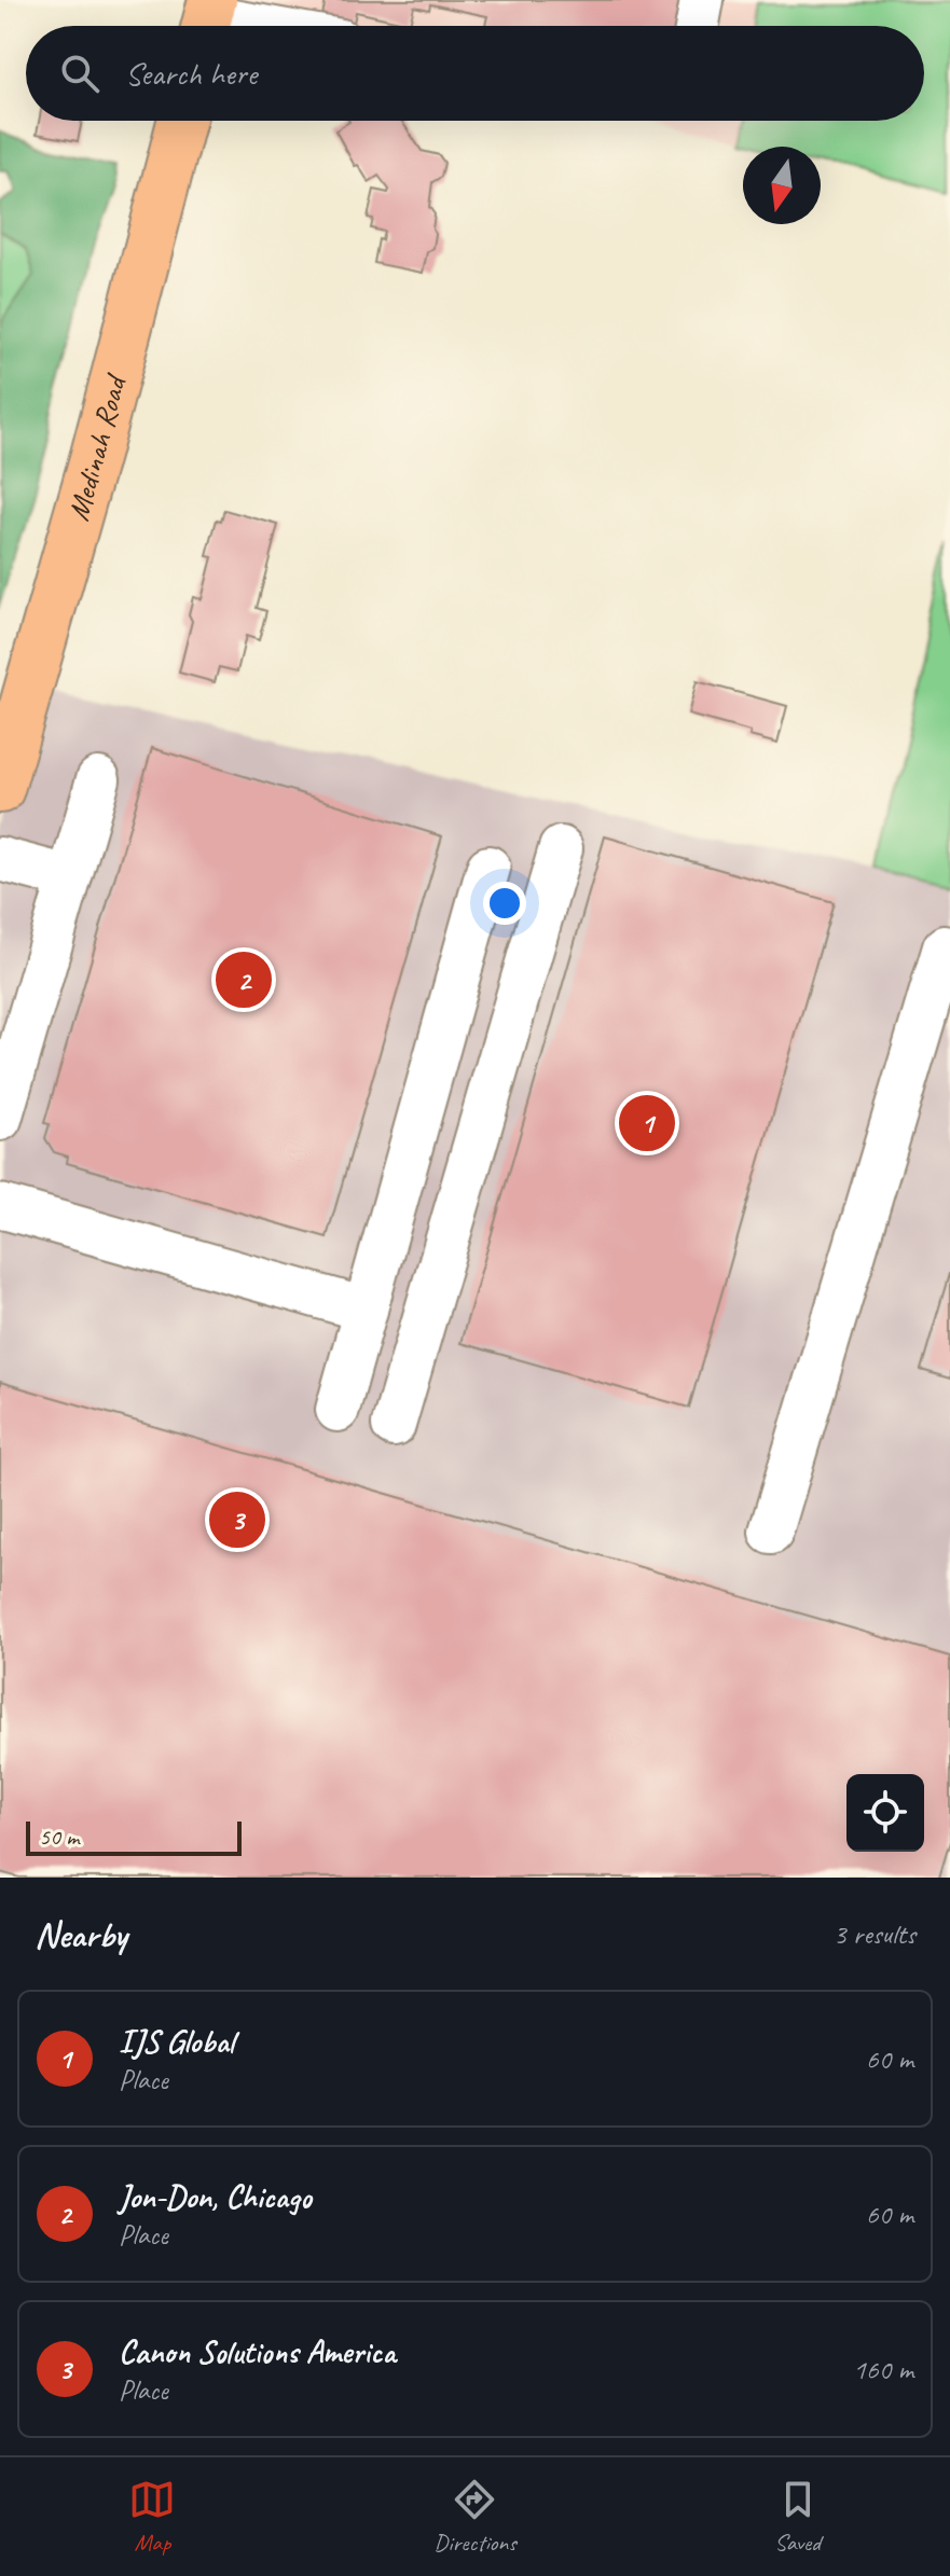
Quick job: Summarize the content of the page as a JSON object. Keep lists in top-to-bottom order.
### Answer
{
  "streets": {
    "main road": ["Medinah Road"]
  },
  "scale_bar": "50 m",
  "north": "bottom",
  "page": {
    "search": "Search here",
    "pins": ["2", "1", "3"],
    "scale": "50 m",
    "heading": ["Nearby", "3 results"],
    "list": [
      {
        "mark": "1",
        "name": "IJS Global",
        "note": "Place",
        "value": "60 m"
      },
      {
        "mark": "2",
        "name": "Jon-Don, Chicago",
        "note": "Place",
        "value": "60 m"
      },
      {
        "mark": "3",
        "name": "Canon Solutions America",
        "note": "Place",
        "value": "160 m"
      }
    ],
    "nav": ["Map", "Directions", "Saved"]
  }
}
